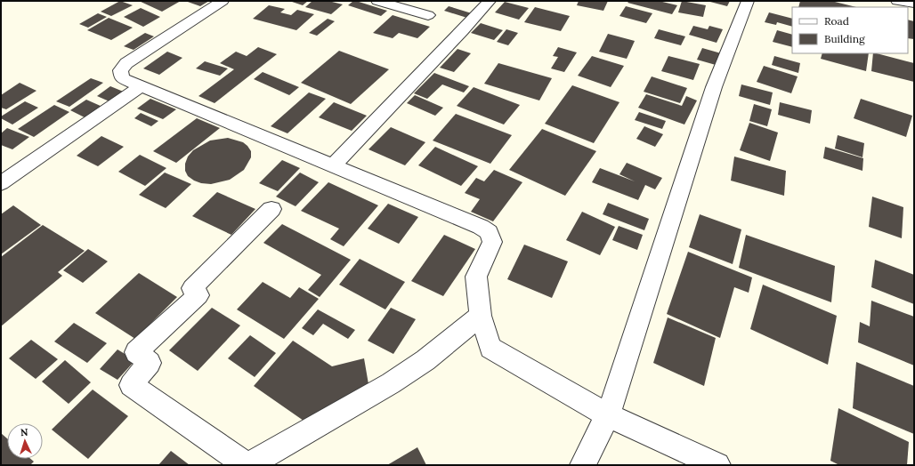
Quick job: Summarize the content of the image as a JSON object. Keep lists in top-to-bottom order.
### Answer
{
  "legend": ["Road", "Building"],
  "north": "top"
}
